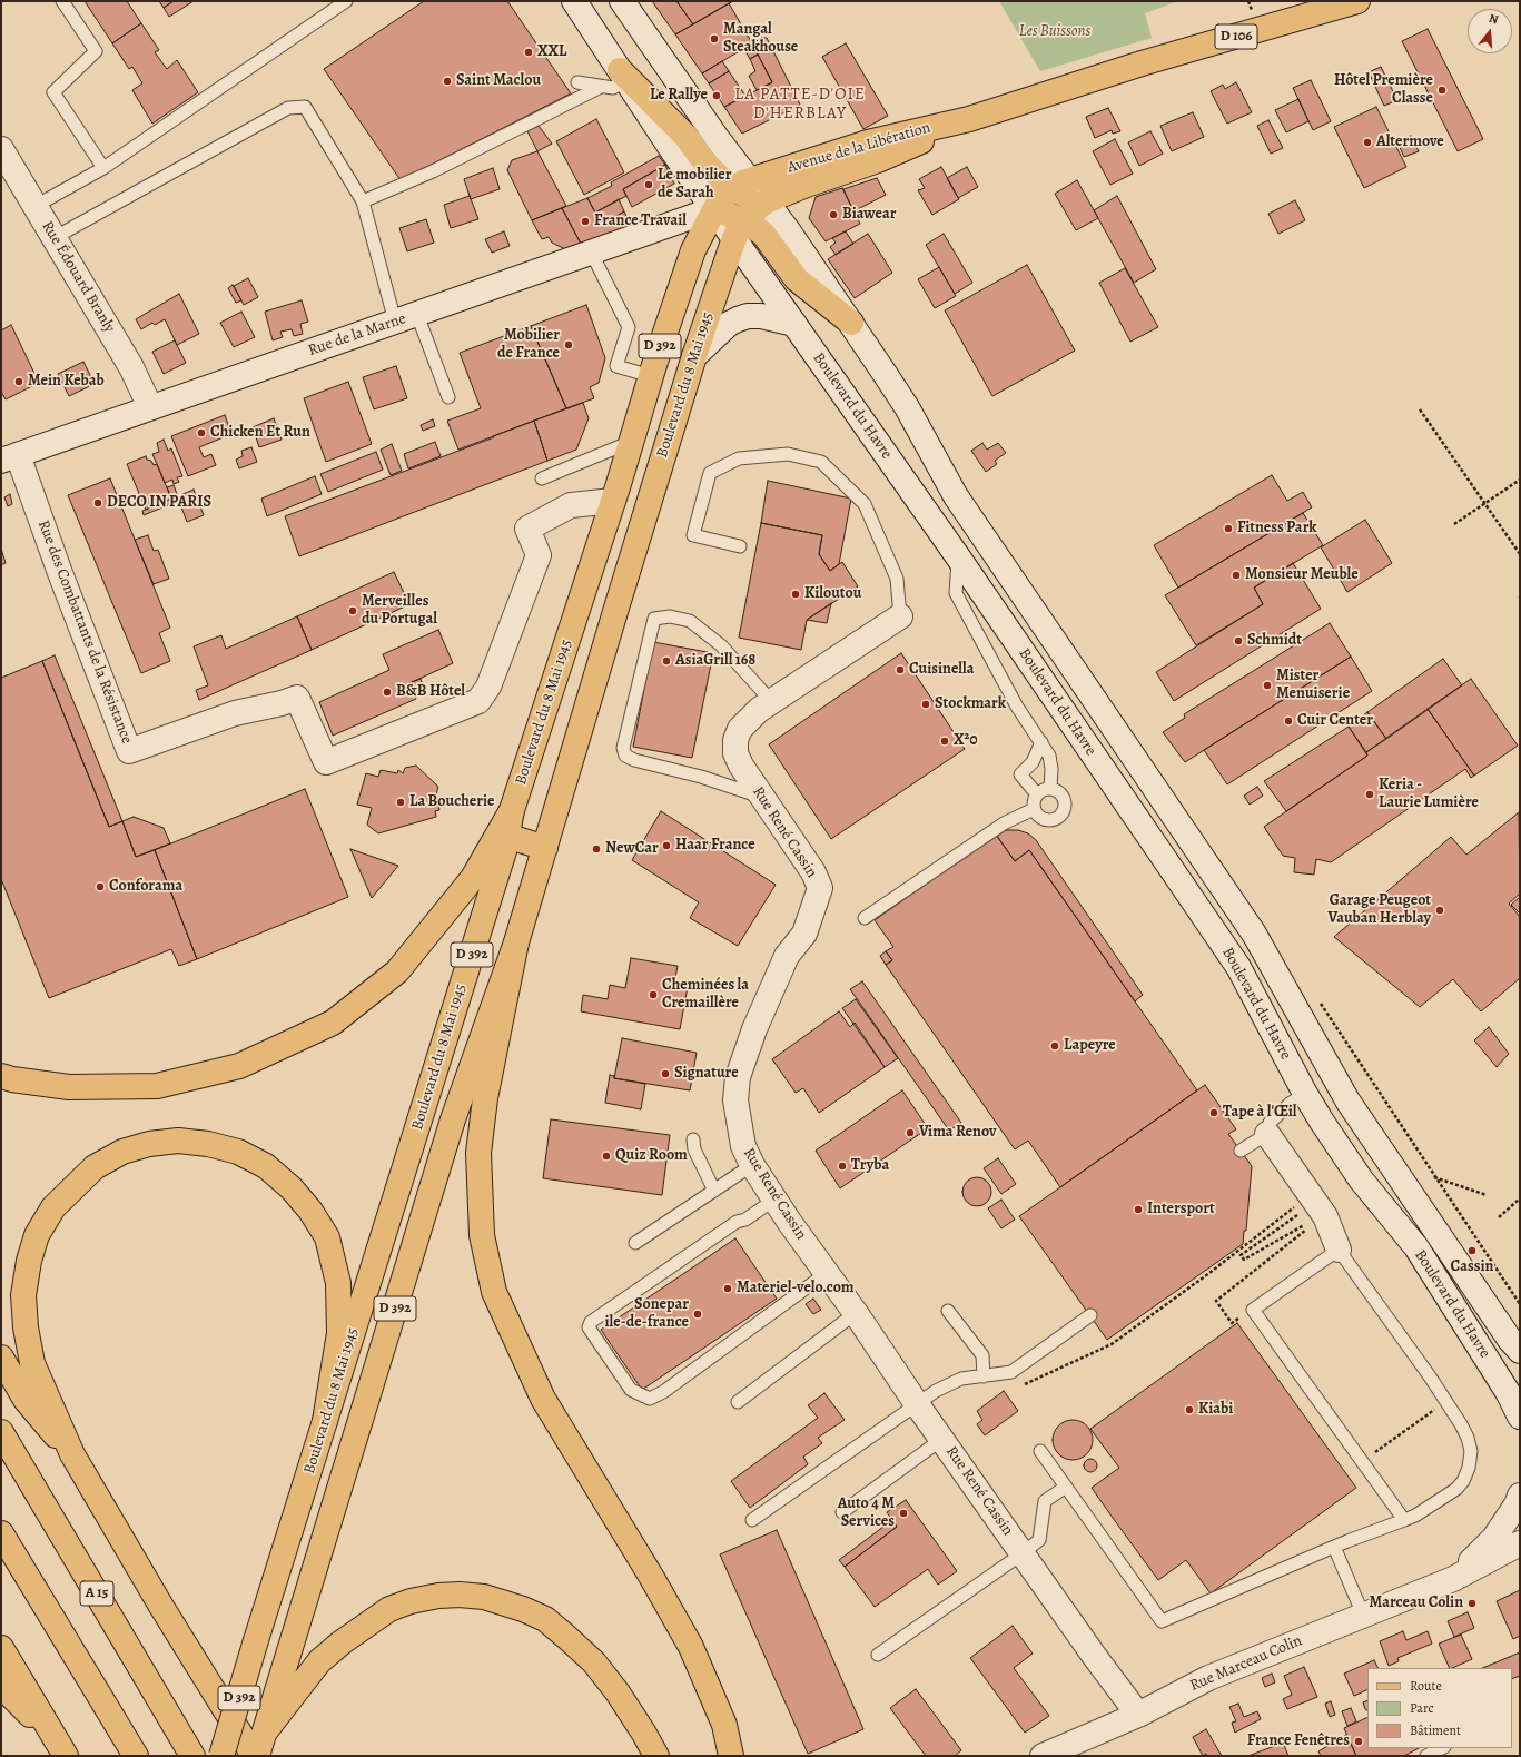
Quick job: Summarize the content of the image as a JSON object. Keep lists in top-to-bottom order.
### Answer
{
  "streets": {
    "main road": [
      "D 106",
      "Avenue de la Libération",
      "D 392",
      "Boulevard du 8 Mai 1945",
      "A 15"
    ],
    "street": [
      "Rue Édouard Branly",
      "Rue de la Marne",
      "Boulevard du Havre",
      "Rue des Combattants de la Résistance",
      "Rue René Cassin",
      "Rue Marceau Colin"
    ]
  },
  "crossings": [
    ["Avenue de la Libération", "Boulevard du 8 Mai 1945"],
    ["Avenue de la Libération", "Boulevard du Havre"],
    ["Rue Édouard Branly", "Rue de la Marne"],
    ["Rue de la Marne", "Boulevard du 8 Mai 1945"],
    ["Rue de la Marne", "Boulevard du Havre"],
    ["Rue de la Marne", "Rue des Combattants de la Résistance"],
    ["Boulevard du 8 Mai 1945", "Boulevard du Havre"],
    ["Boulevard du 8 Mai 1945", "Rue des Combattants de la Résistance"],
    ["Rue René Cassin", "Rue Marceau Colin"]
  ],
  "districts": ["LA PATTE-D'OIE D'HERBLAY"],
  "parks": ["Les Buissons"],
  "places": [
    "Mangal Steakhouse",
    "XXL",
    "Saint Maclou",
    "Hôtel Première Classe",
    "Le Rallye",
    "Altermove",
    "Le mobilier de Sarah",
    "Biawear",
    "France Travail",
    "Mobilier de France",
    "Mein Kebab",
    "Chicken Et Run",
    "DECO IN PARIS",
    "Fitness Park",
    "Monsieur Meuble",
    "Kiloutou",
    "Merveilles du Portugal",
    "Schmidt",
    "AsiaGrill 168",
    "Cuisinella",
    "Mister Menuiserie",
    "B&B Hôtel",
    "Stockmark",
    "Cuir Center",
    "X²0",
    "Keria - Laurie Lumière",
    "La Boucherie",
    "Haar France",
    "NewCar",
    "Conforama",
    "Garage Peugeot Vauban Herblay",
    "Cheminées la Cremaillère",
    "Lapeyre",
    "Signature",
    "Tape à l'Œil",
    "Vima Renov",
    "Quiz Room",
    "Tryba",
    "Intersport",
    "Cassin",
    "Materiel-velo.com",
    "Sonepar ile-de-france",
    "Kiabi",
    "Auto 4 M Services",
    "Marceau Colin",
    "France Fenêtres"
  ],
  "legend": ["Route", "Parc", "Bâtiment"],
  "north": "top"
}
